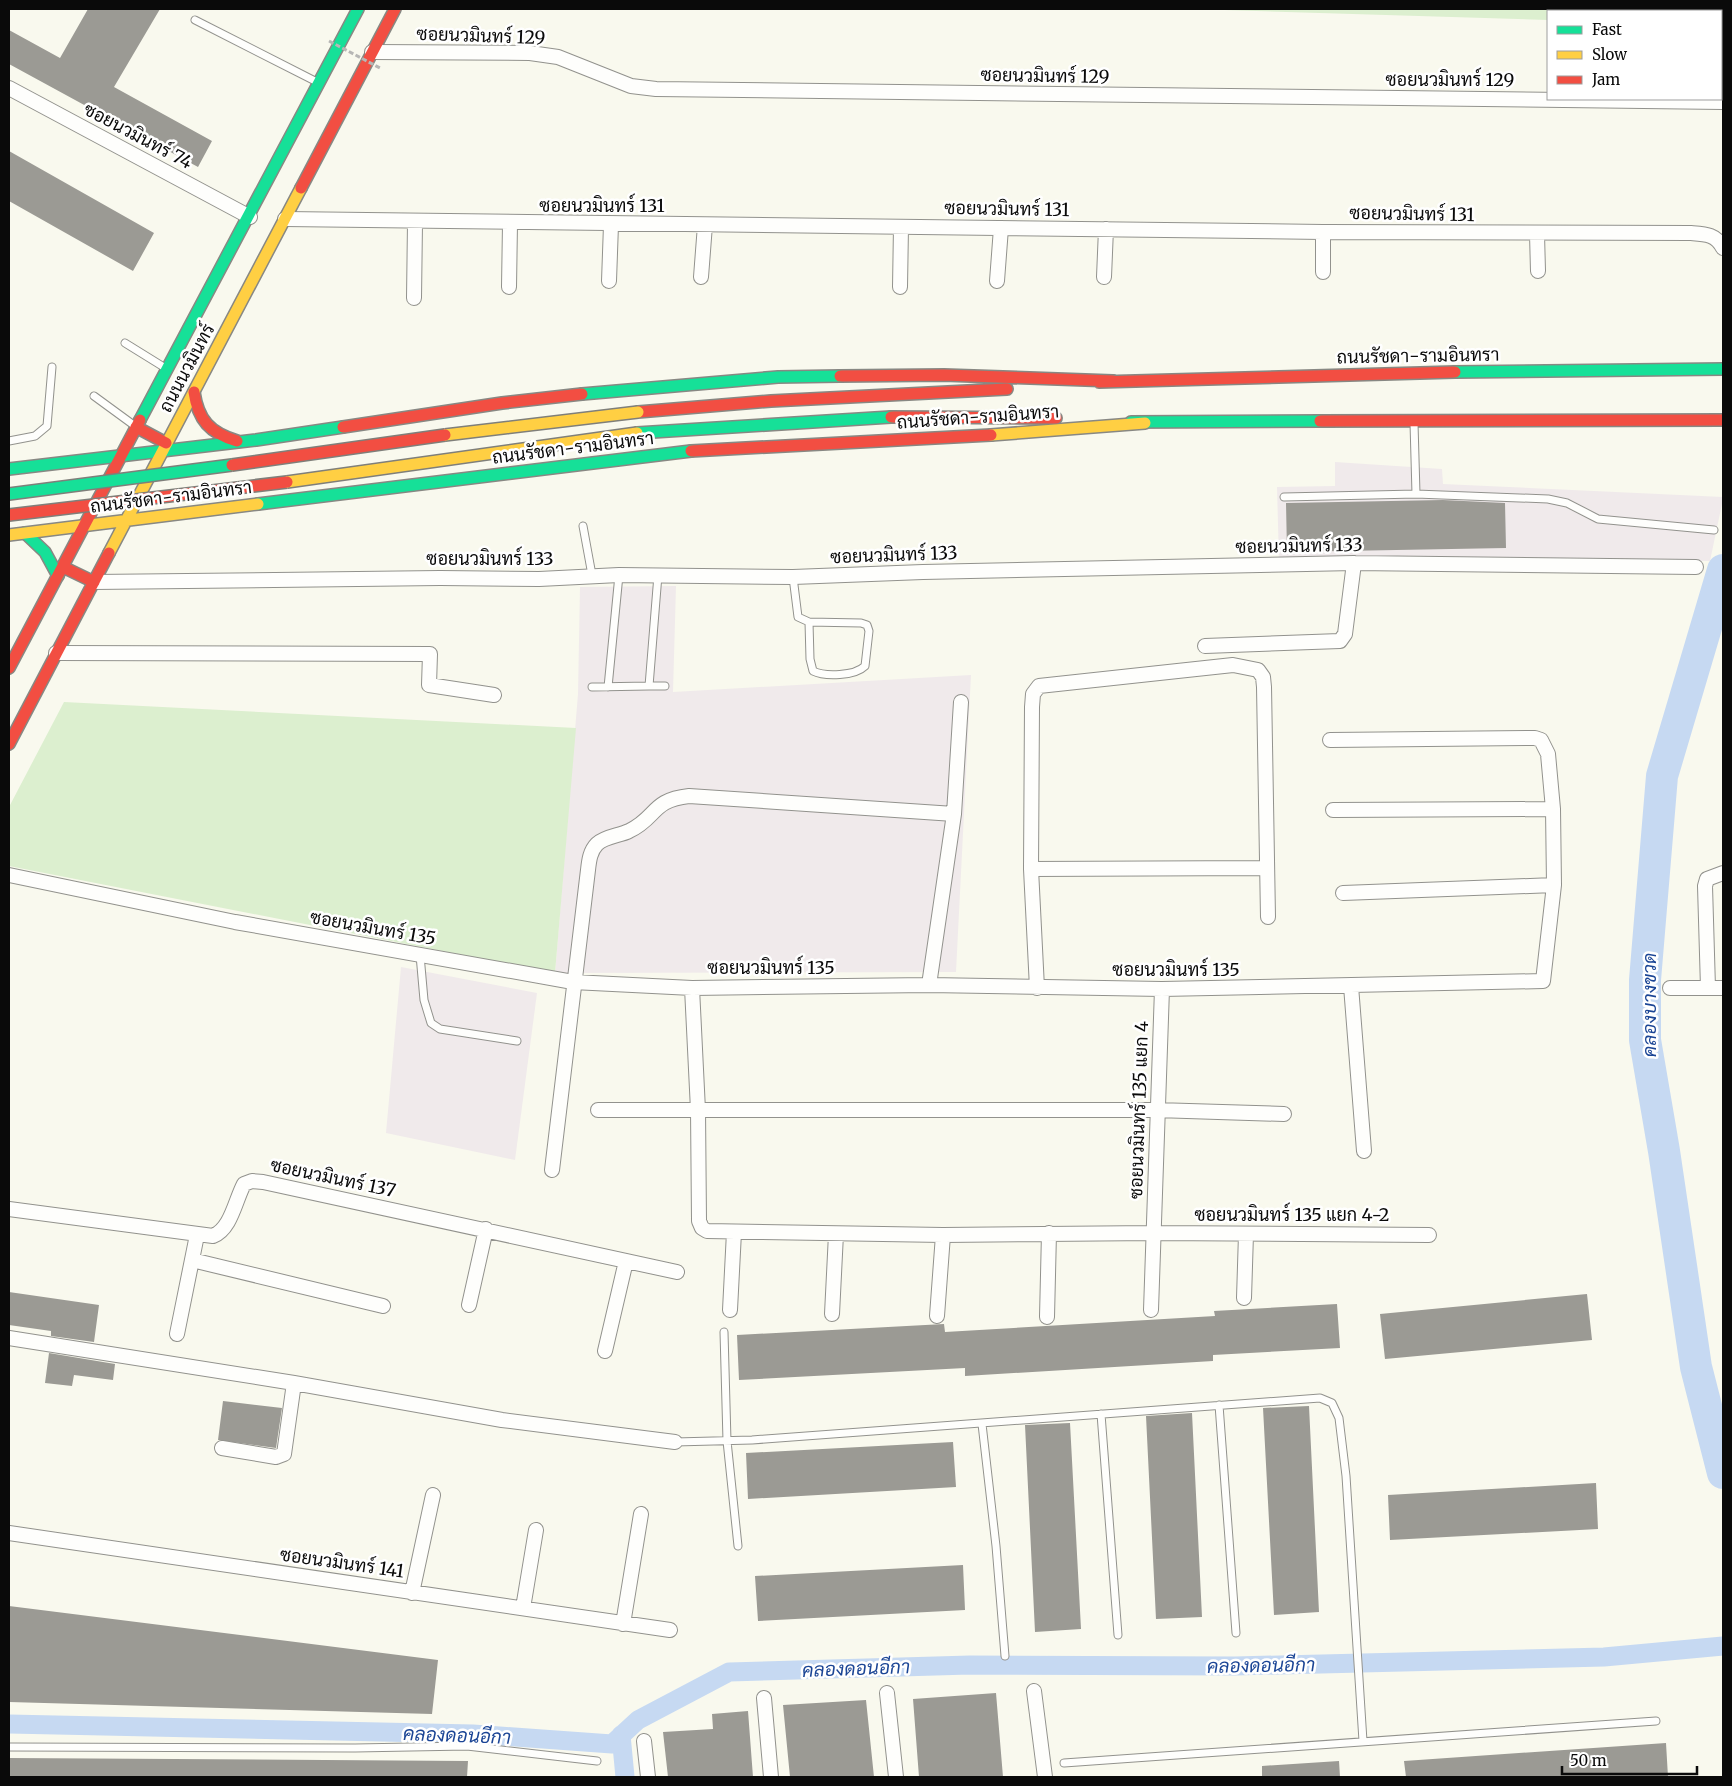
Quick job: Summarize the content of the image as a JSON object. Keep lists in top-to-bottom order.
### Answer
{
  "streets": {
    "main road": ["ถนนรัชดา-รามอินทรา", "ถนนนวมินทร์"],
    "street": [
      "ซอยนวมินทร์ 129",
      "ซอยนวมินทร์ 74",
      "ซอยนวมินทร์ 131",
      "ซอยนวมินทร์ 133",
      "ซอยนวมินทร์ 135",
      "ซอยนวมินทร์ 135 แยก 4",
      "ซอยนวมินทร์ 137",
      "ซอยนวมินทร์ 135 แยก 4-2",
      "ซอยนวมินทร์ 141"
    ]
  },
  "crossings": [
    ["ซอยนวมินทร์ 129", "ถนนนวมินทร์"],
    ["ซอยนวมินทร์ 74", "ถนนนวมินทร์"],
    ["ซอยนวมินทร์ 131", "ถนนนวมินทร์"],
    ["ถนนรัชดา-รามอินทรา", "ถนนนวมินทร์"],
    ["ถนนนวมินทร์", "ซอยนวมินทร์ 133"],
    ["ซอยนวมินทร์ 135", "ซอยนวมินทร์ 135 แยก 4"],
    ["ซอยนวมินทร์ 135", "ซอยนวมินทร์ 135 แยก 4-2"],
    ["ซอยนวมินทร์ 135 แยก 4", "ซอยนวมินทร์ 135 แยก 4-2"]
  ],
  "water": ["คลองบางขวด", "คลองดอนอีกา"],
  "legend": ["Fast", "Slow", "Jam"],
  "scale_bar": "50 m"
}
